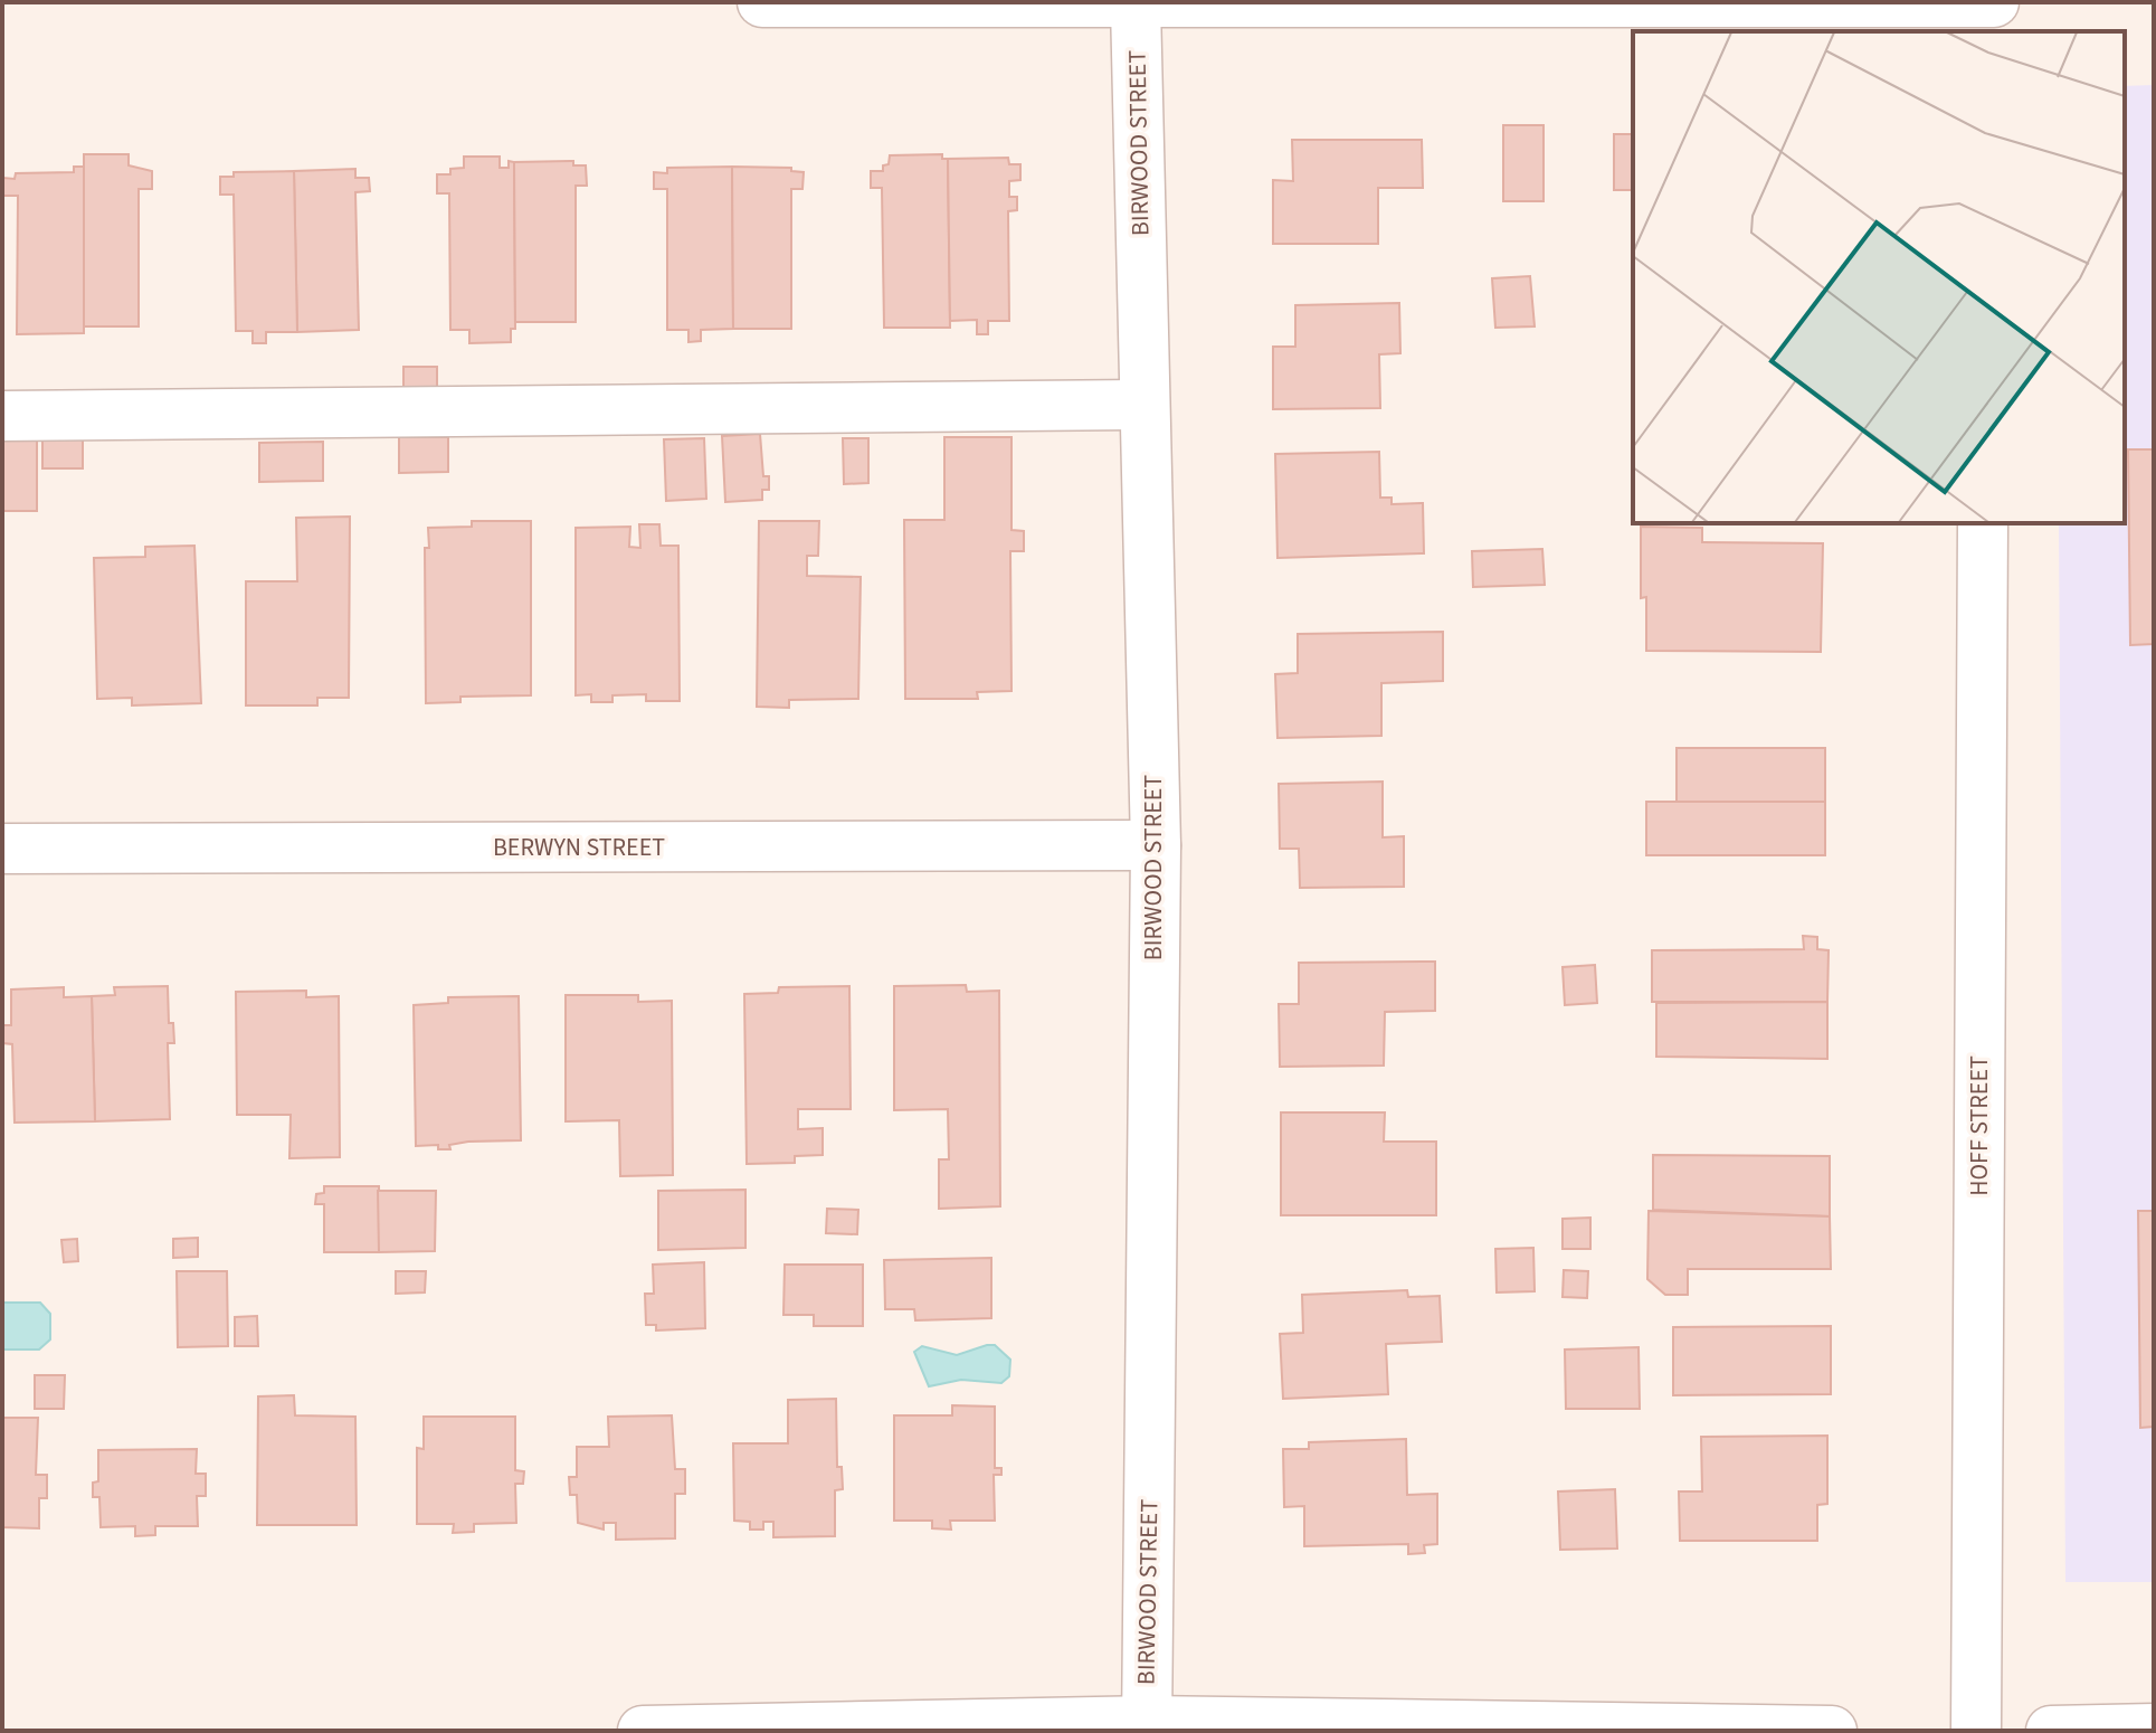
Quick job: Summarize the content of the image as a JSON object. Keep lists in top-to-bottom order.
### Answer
{
  "streets": {
    "street": ["BIRWOOD STREET", "BERWYN STREET", "HOFF STREET"]
  },
  "crossings": [
    ["BIRWOOD STREET", "BERWYN STREET"]
  ]
}
